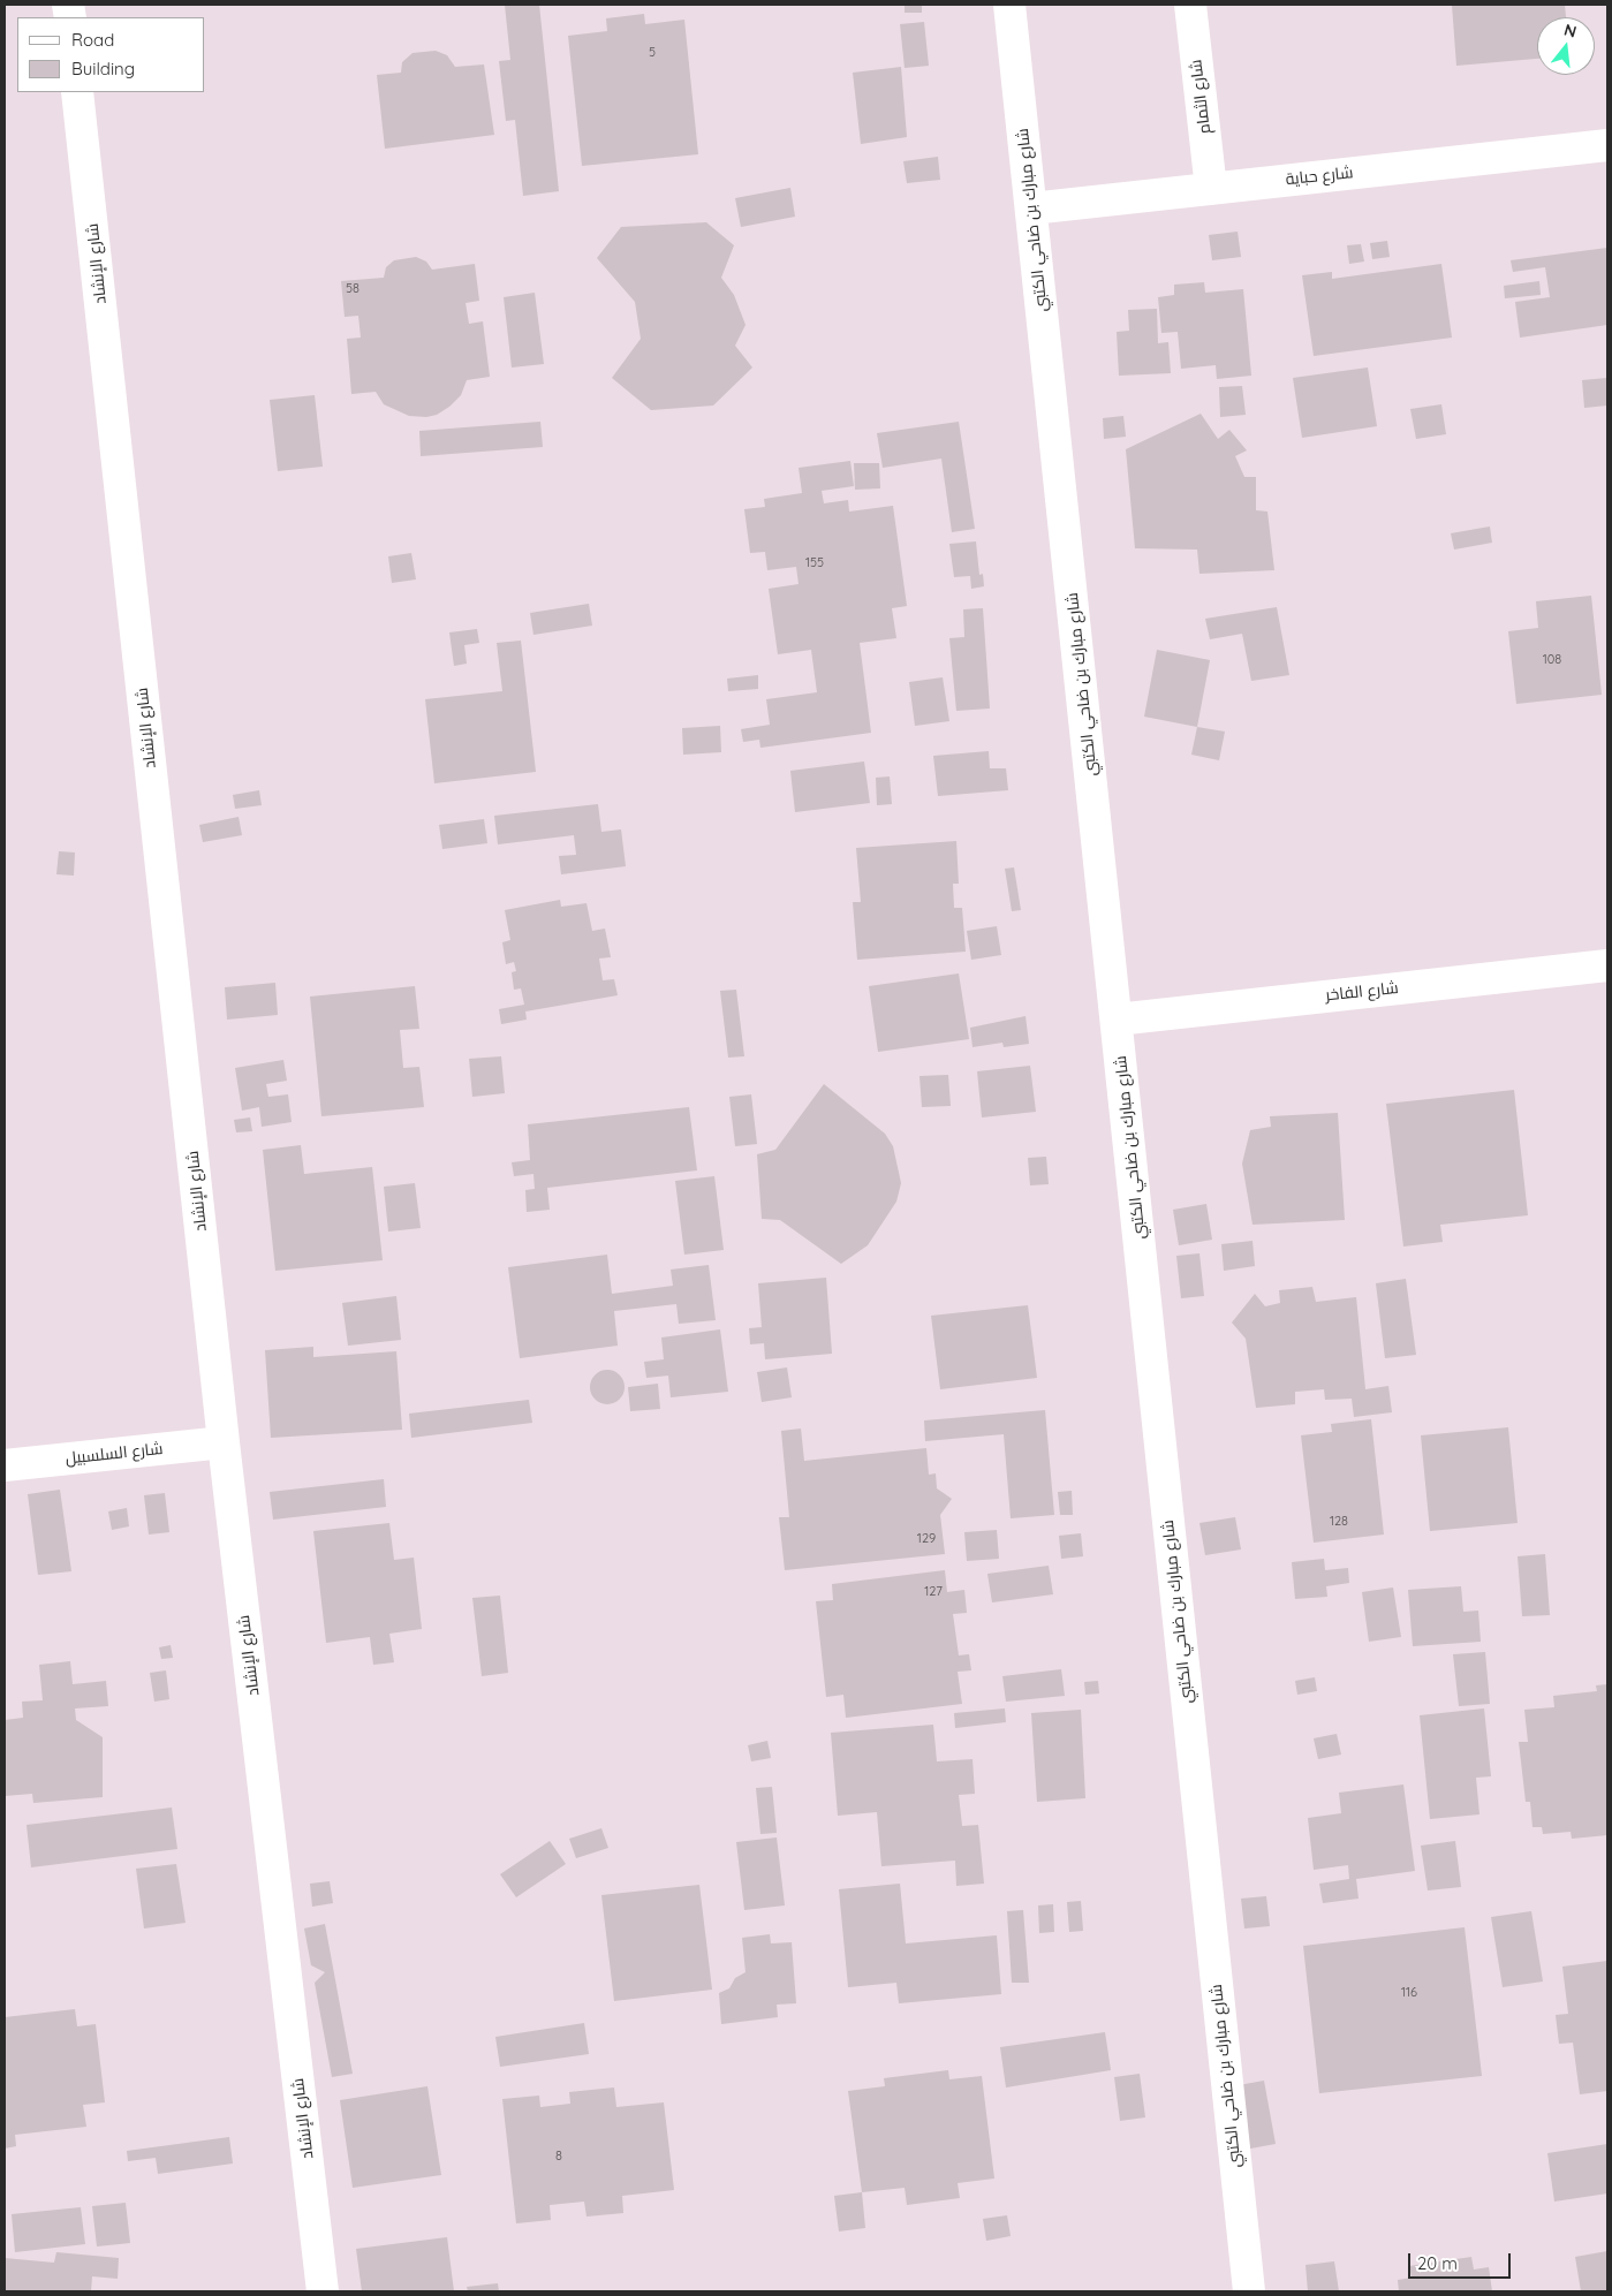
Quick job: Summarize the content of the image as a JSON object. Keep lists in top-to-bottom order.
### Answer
{
  "streets": {
    "street": [
      "شارع الثمام",
      "شارع حباية",
      "شارع مبارك بن ضاحي الكتبي",
      "شارع الإنشاد",
      "شارع الفاخر",
      "شارع السلسبيل"
    ]
  },
  "crossings": [
    ["شارع الثمام", "شارع حباية"],
    ["شارع حباية", "شارع مبارك بن ضاحي الكتبي"],
    ["شارع مبارك بن ضاحي الكتبي", "شارع الفاخر"],
    ["شارع الإنشاد", "شارع السلسبيل"]
  ],
  "house_numbers": [
    "5",
    "58",
    "155",
    "108",
    "128",
    "129",
    "127",
    "116",
    "8"
  ],
  "legend": ["Road", "Building"],
  "scale_bar": "20 m",
  "north": "top"
}
